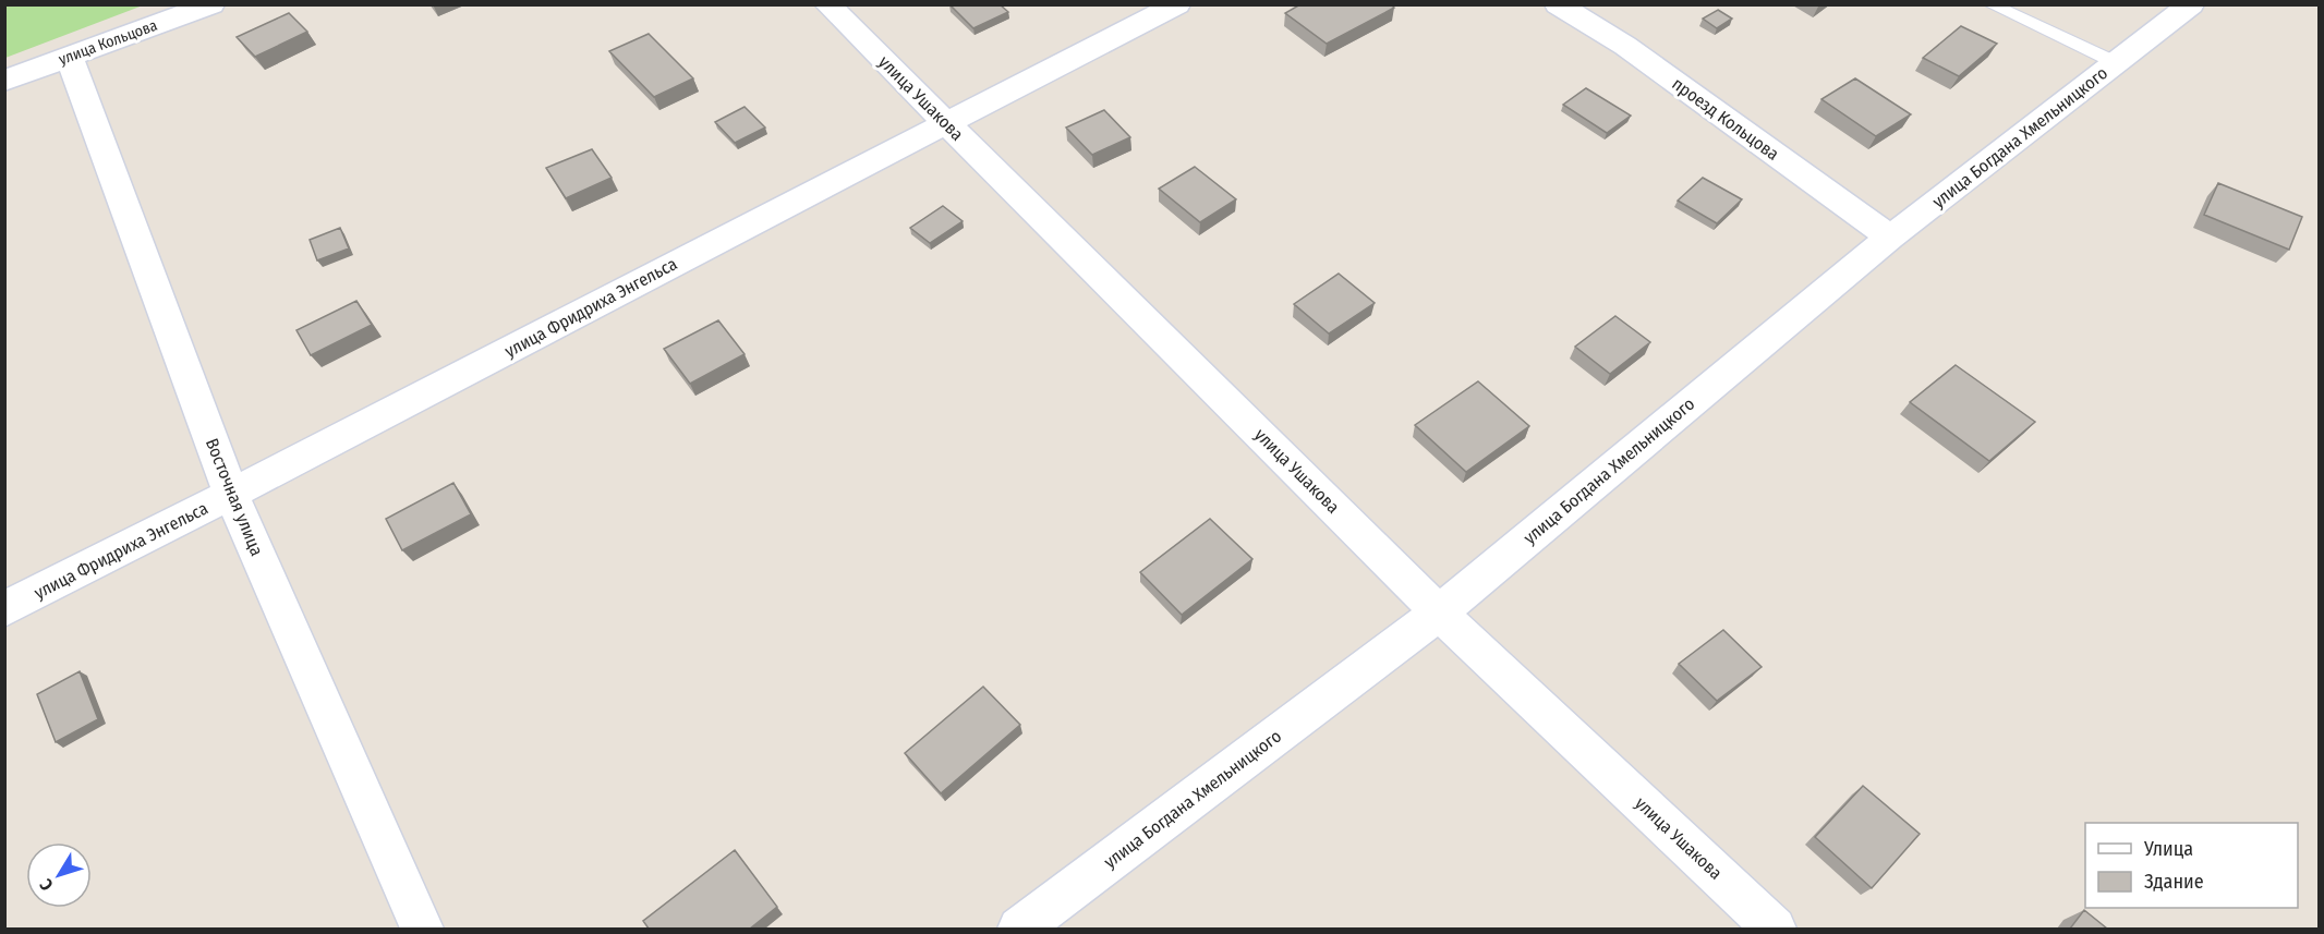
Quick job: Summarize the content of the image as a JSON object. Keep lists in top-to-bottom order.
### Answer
{
  "streets": {
    "street": [
      "улица Кольцова",
      "улица Ушакова",
      "проезд Кольцова",
      "улица Богдана Хмельницкого",
      "улица Фридриха Энгельса",
      "Восточная улица"
    ]
  },
  "crossings": [
    ["улица Кольцова", "Восточная улица"],
    ["улица Ушакова", "улица Богдана Хмельницкого"],
    ["улица Ушакова", "улица Фридриха Энгельса"],
    ["проезд Кольцова", "улица Богдана Хмельницкого"],
    ["улица Фридриха Энгельса", "Восточная улица"]
  ],
  "legend": ["Улица", "Здание"],
  "north": "bottom left"
}
